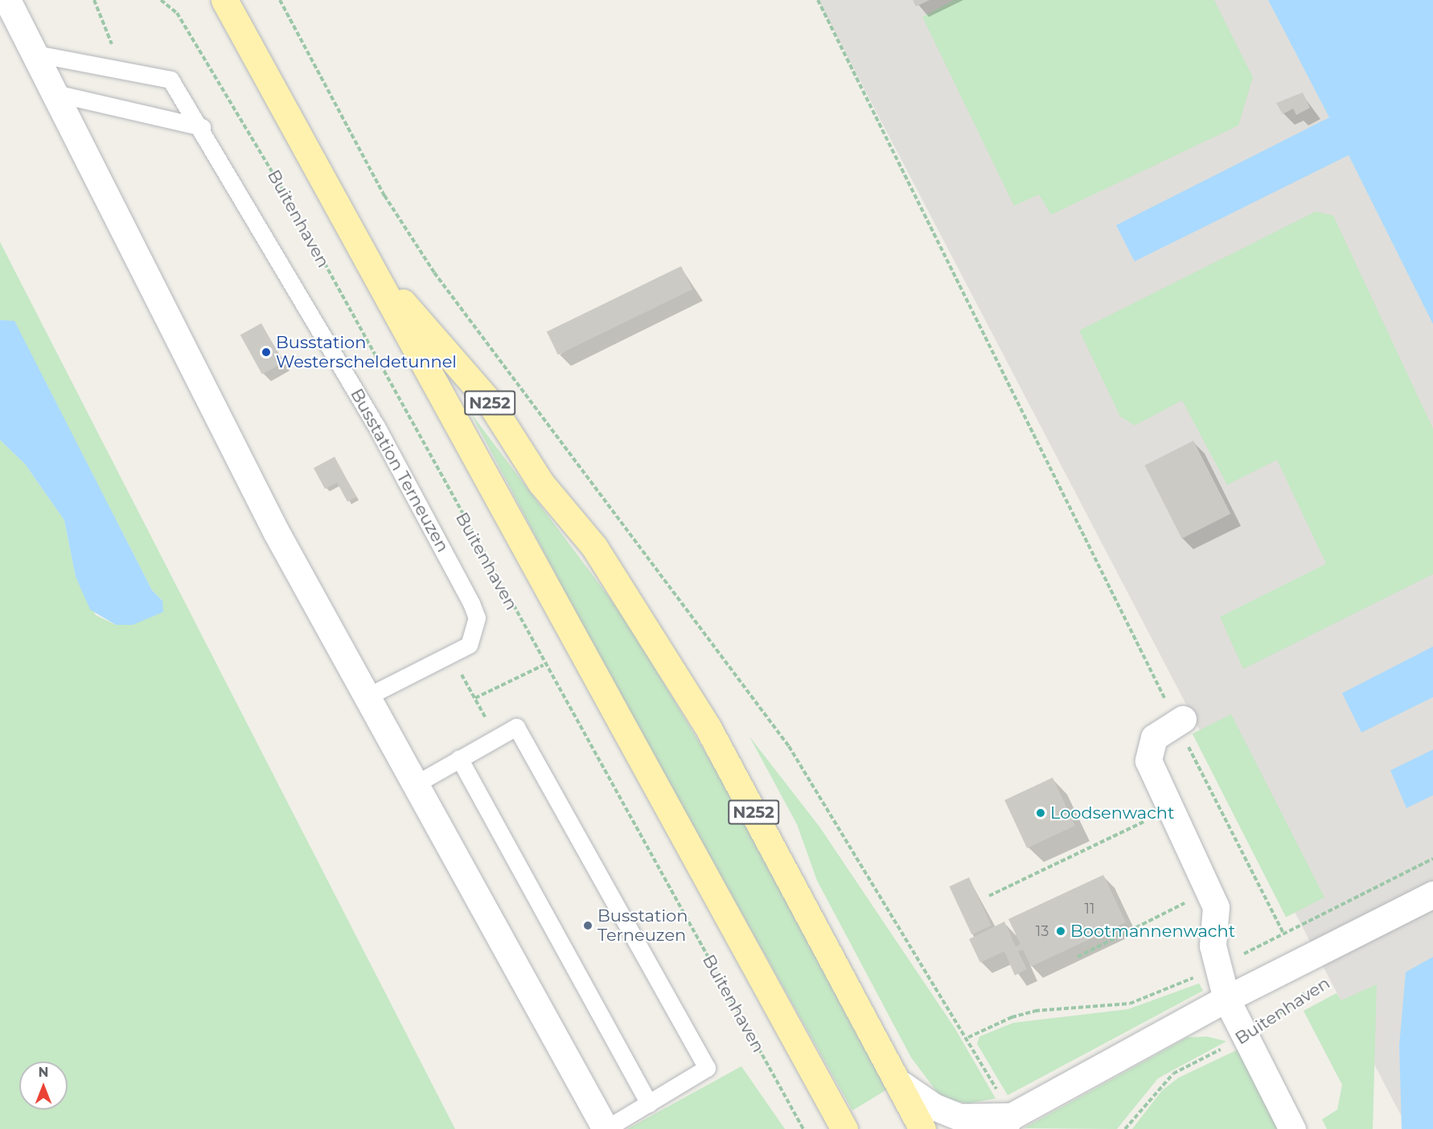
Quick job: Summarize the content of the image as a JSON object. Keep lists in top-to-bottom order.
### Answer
{
  "streets": {
    "main road": ["Buitenhaven", "N252"],
    "lane": ["Busstation Terneuzen"]
  },
  "places": [
    "Busstation Westerscheldetunnel",
    "Loodsenwacht",
    "Busstation Terneuzen",
    "Bootmannenwacht"
  ],
  "house_numbers": ["11", "13"],
  "north": "top"
}
